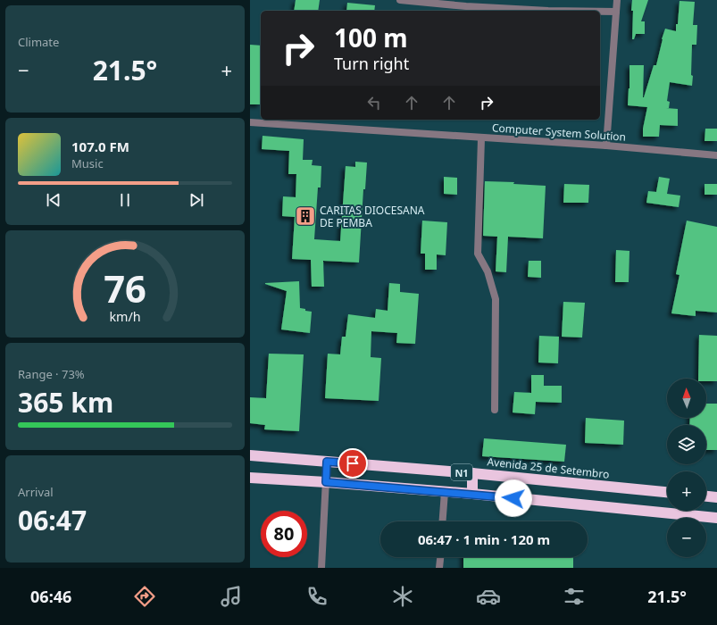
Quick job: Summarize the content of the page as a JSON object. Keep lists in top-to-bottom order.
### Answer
{
  "streets": {
    "highway": ["Avenida 25 de Setembro", "N1"],
    "street": ["Computer System Solution"]
  },
  "places": {
    "building": ["CARITAS DIOCESANA DE PEMBA"]
  },
  "north": "top",
  "page": {
    "tile": [
      "Climate",
      ["Range · 73%", "365 km"],
      ["Arrival", "06:47"]
    ],
    "turn": ["100 m", "Turn right"],
    "heat": ["−", "21.5°", "+"],
    "song": ["107.0 FM", "Music"],
    "map_buttons": ["+", "−"],
    "limit": "80",
    "trip": "06:47 · 1 min · 120 m",
    "tabs": ["06:46", "21.5°"],
    "gauge": ["76", "km/h"]
  }
}
